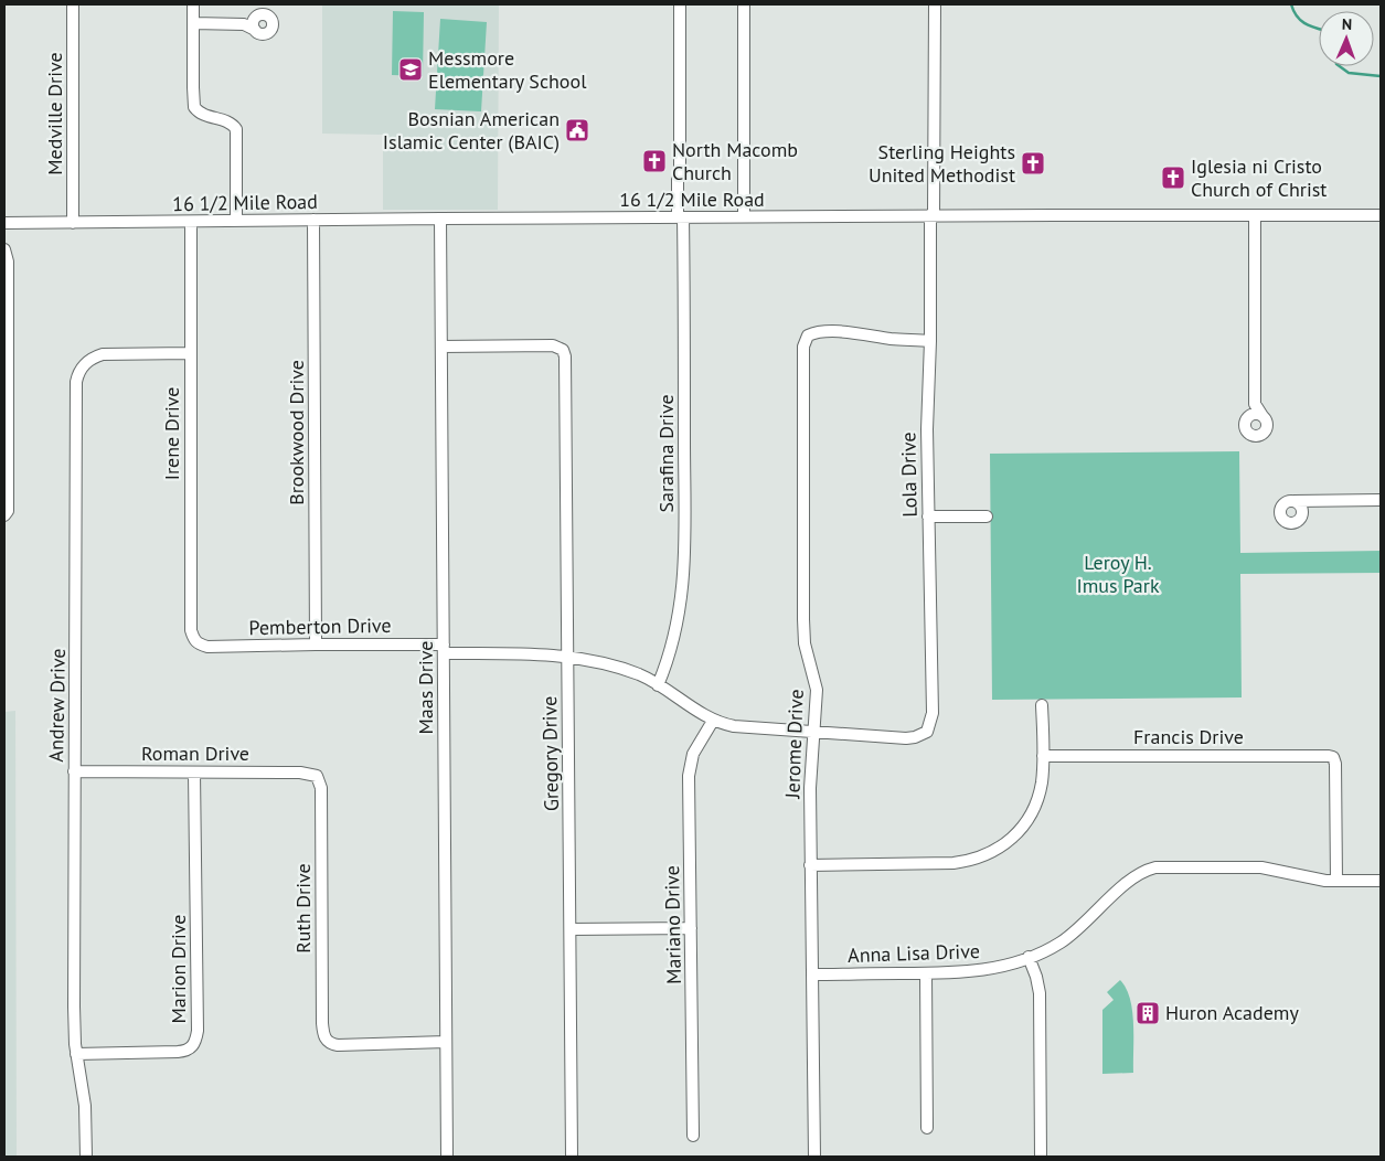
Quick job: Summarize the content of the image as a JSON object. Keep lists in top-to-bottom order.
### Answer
{
  "streets": {
    "street": [
      "Medville Drive",
      "16 1/2 Mile Road",
      "Brookwood Drive",
      "Irene Drive",
      "Sarafina Drive",
      "Lola Drive",
      "Pemberton Drive",
      "Maas Drive",
      "Andrew Drive",
      "Francis Drive",
      "Jerome Drive",
      "Roman Drive",
      "Gregory Drive",
      "Ruth Drive",
      "Mariano Drive",
      "Anna Lisa Drive",
      "Marion Drive"
    ]
  },
  "crossings": [
    ["Medville Drive", "16 1/2 Mile Road"],
    ["16 1/2 Mile Road", "Brookwood Drive"],
    ["16 1/2 Mile Road", "Irene Drive"],
    ["16 1/2 Mile Road", "Sarafina Drive"],
    ["16 1/2 Mile Road", "Lola Drive"],
    ["16 1/2 Mile Road", "Maas Drive"],
    ["Brookwood Drive", "Pemberton Drive"],
    ["Irene Drive", "Pemberton Drive"],
    ["Irene Drive", "Andrew Drive"],
    ["Sarafina Drive", "Pemberton Drive"],
    ["Lola Drive", "Pemberton Drive"],
    ["Lola Drive", "Jerome Drive"],
    ["Pemberton Drive", "Maas Drive"],
    ["Pemberton Drive", "Jerome Drive"],
    ["Pemberton Drive", "Gregory Drive"],
    ["Pemberton Drive", "Mariano Drive"],
    ["Maas Drive", "Gregory Drive"],
    ["Maas Drive", "Ruth Drive"],
    ["Andrew Drive", "Roman Drive"],
    ["Andrew Drive", "Marion Drive"],
    ["Francis Drive", "Anna Lisa Drive"],
    ["Jerome Drive", "Anna Lisa Drive"],
    ["Roman Drive", "Ruth Drive"],
    ["Roman Drive", "Marion Drive"]
  ],
  "parks": ["Leroy H. Imus Park"],
  "places": {
    "school or university": ["Messmore Elementary School"],
    "public building": ["Bosnian American Islamic Center (BAIC)"],
    "church": ["North Macomb Church", "Sterling Heights United Methodist", "Iglesia ni Cristo Church of Christ"],
    "building": ["Huron Academy"]
  },
  "north": "top"
}
